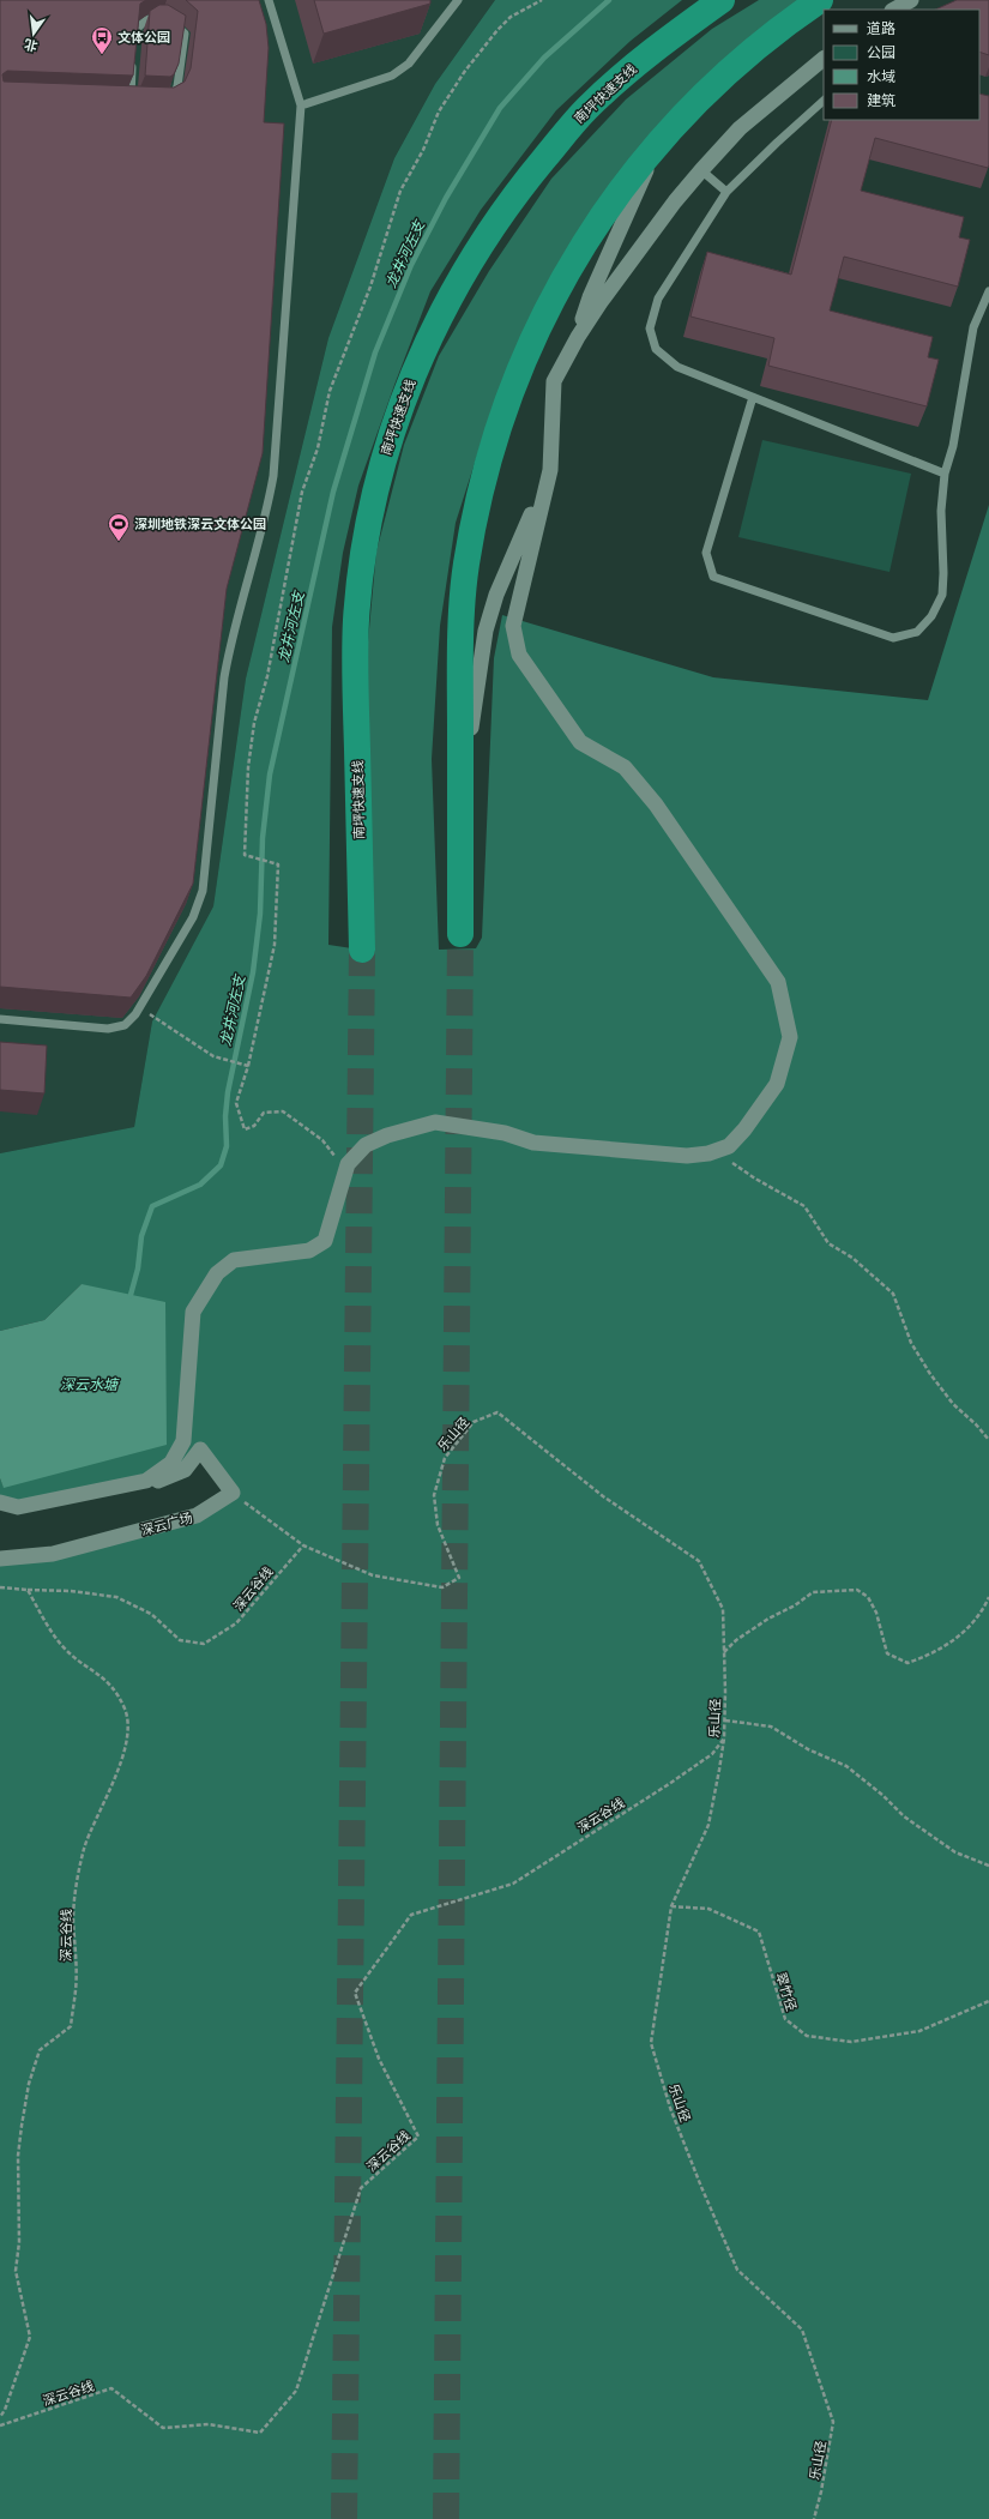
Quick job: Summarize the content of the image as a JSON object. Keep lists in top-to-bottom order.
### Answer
{
  "streets": {
    "highway": ["南坪快速支线"],
    "street": ["深云广场"],
    "path": ["乐山径", "深云谷线", "翠竹径"]
  },
  "crossings": [
    ["乐山径", "深云广场"],
    ["乐山径", "深云谷线"],
    ["乐山径", "翠竹径"]
  ],
  "water": ["龙井河左支", "深云水塘"],
  "places": {
    "bus stop": ["文体公园"],
    "sports": ["深圳地铁深云文体公园"]
  },
  "legend": [
    "道路",
    "公园",
    "水域",
    "建筑"
  ],
  "north": "bottom"
}
